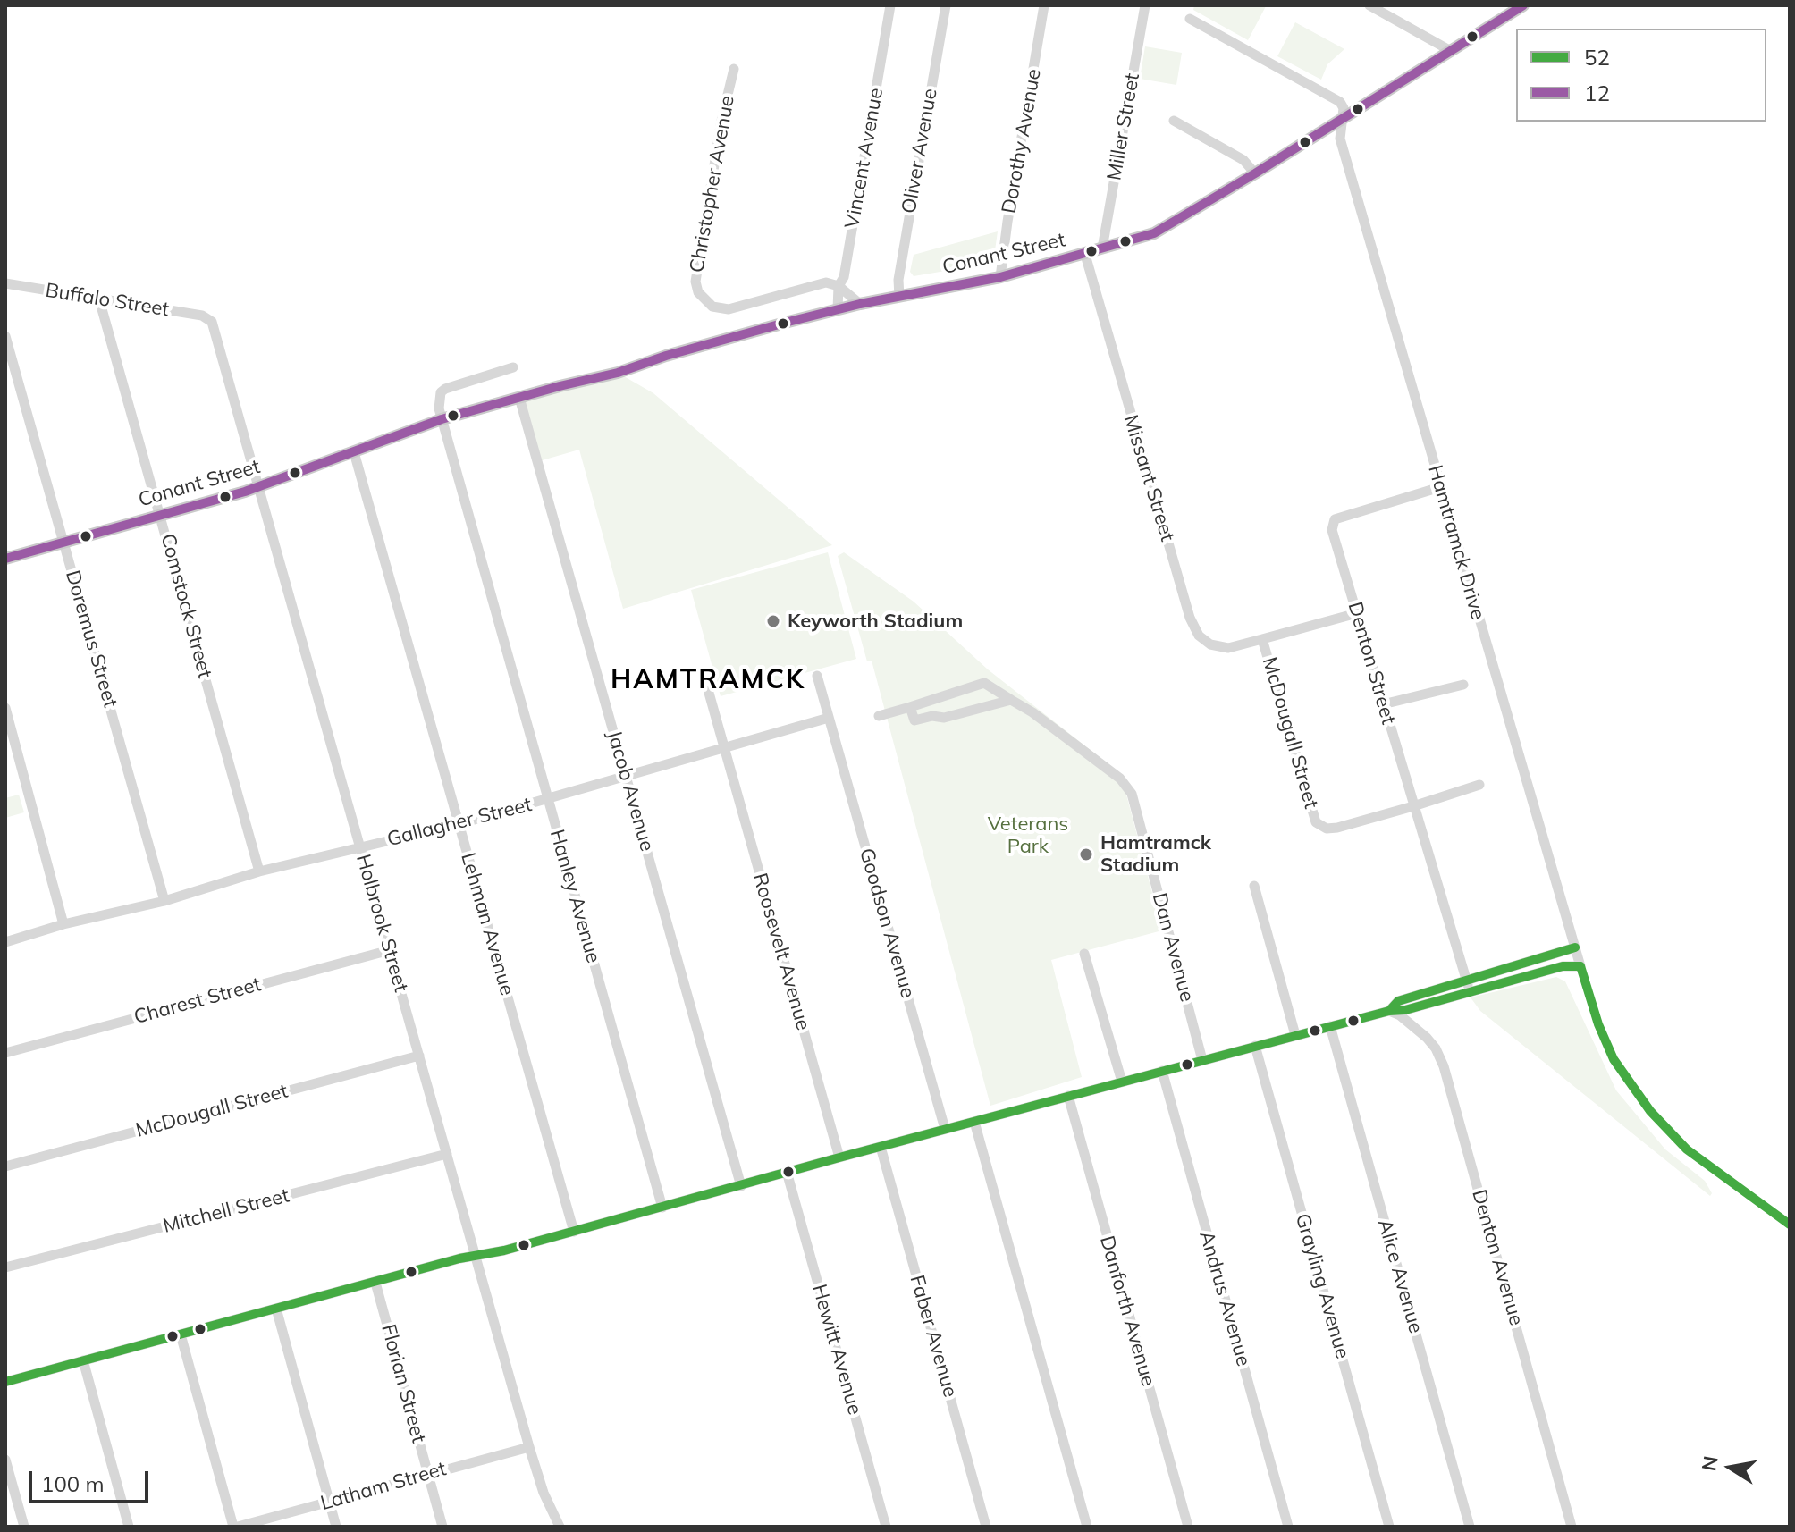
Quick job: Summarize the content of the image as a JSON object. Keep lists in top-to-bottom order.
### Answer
{
  "streets": {
    "main road": ["Conant Street"],
    "street": [
      "Miller Street",
      "Dorothy Avenue",
      "Oliver Avenue",
      "Vincent Avenue",
      "Christopher Avenue",
      "Buffalo Street",
      "Missant Street",
      "Hamtramck Drive",
      "Comstock Street",
      "Doremus Street",
      "Denton Street",
      "McDougall Street",
      "Jacob Avenue",
      "Gallagher Street",
      "Hanley Avenue",
      "Holbrook Street",
      "Goodson Avenue",
      "Lehman Avenue",
      "Dan Avenue",
      "Roosevelt Avenue",
      "Charest Street",
      "Mitchell Street",
      "Denton Avenue",
      "Alice Avenue",
      "Grayling Avenue",
      "Andrus Avenue",
      "Danforth Avenue",
      "Faber Avenue",
      "Hewitt Avenue",
      "Florian Street",
      "Latham Street"
    ]
  },
  "crossings": [
    ["Miller Street", "Conant Street"],
    ["Dorothy Avenue", "Conant Street"],
    ["Oliver Avenue", "Conant Street"],
    ["Vincent Avenue", "Christopher Avenue"],
    ["Vincent Avenue", "Conant Street"],
    ["Conant Street", "Missant Street"],
    ["Conant Street", "Hamtramck Drive"],
    ["Conant Street", "Comstock Street"],
    ["Conant Street", "Doremus Street"],
    ["Conant Street", "Jacob Avenue"],
    ["Conant Street", "Hanley Avenue"],
    ["Conant Street", "Holbrook Street"],
    ["Conant Street", "Lehman Avenue"],
    ["Buffalo Street", "Comstock Street"],
    ["Buffalo Street", "Holbrook Street"],
    ["Missant Street", "McDougall Street"],
    ["Hamtramck Drive", "Denton Street"],
    ["Comstock Street", "Gallagher Street"],
    ["Doremus Street", "Gallagher Street"],
    ["Denton Street", "McDougall Street"],
    ["McDougall Street", "Holbrook Street"],
    ["Jacob Avenue", "Gallagher Street"],
    ["Gallagher Street", "Hanley Avenue"],
    ["Gallagher Street", "Holbrook Street"],
    ["Gallagher Street", "Goodson Avenue"],
    ["Gallagher Street", "Lehman Avenue"],
    ["Gallagher Street", "Roosevelt Avenue"],
    ["Holbrook Street", "Charest Street"],
    ["Holbrook Street", "Mitchell Street"],
    ["Holbrook Street", "Latham Street"],
    ["Florian Street", "Latham Street"]
  ],
  "districts": ["HAMTRAMCK"],
  "parks": ["Veterans Park"],
  "places": ["Keyworth Stadium", "Hamtramck Stadium"],
  "lines": ["transit line 12", "transit line 52"],
  "legend": ["52", "12"],
  "scale_bar": "100 m",
  "north": "left"
}
